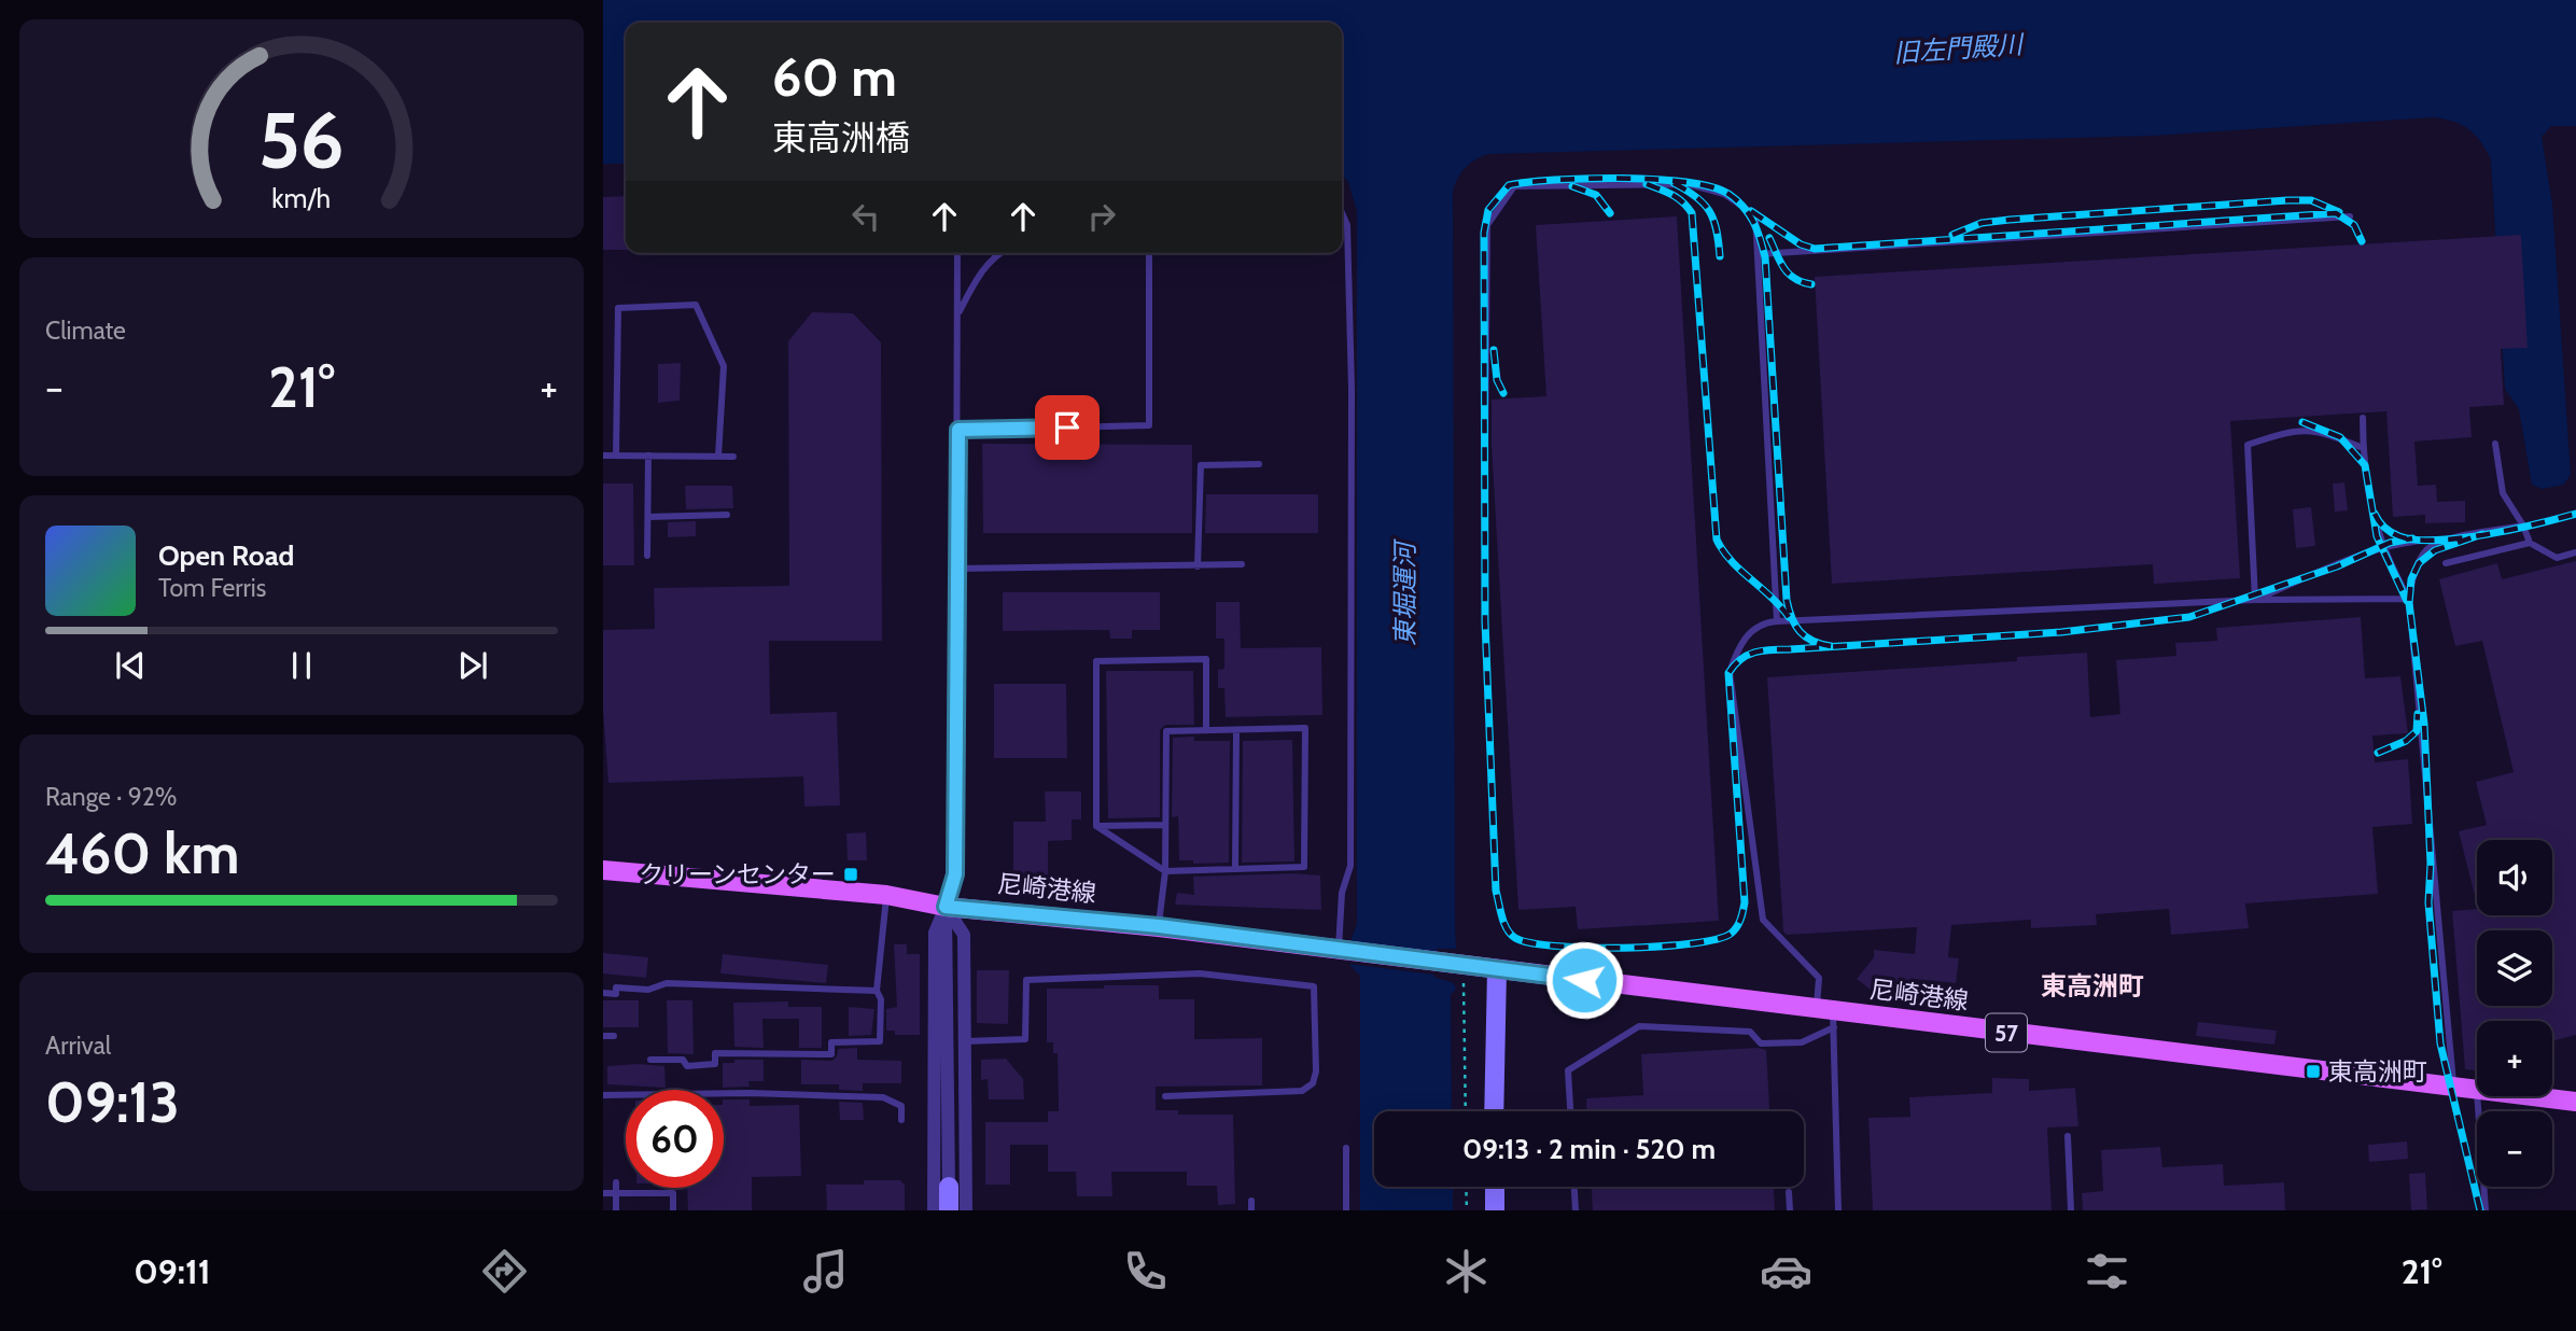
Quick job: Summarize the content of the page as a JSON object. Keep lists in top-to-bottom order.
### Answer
{
  "streets": {
    "main road": ["尼崎港線", "57"]
  },
  "districts": ["東高洲町"],
  "water": ["旧左門殿川", "東堀運河"],
  "places": {
    "transit": ["クリーンセンター", "東高洲町"]
  },
  "page": {
    "turn": ["60 m", "東高洲橋"],
    "tile": [
      "Climate",
      ["Range · 92%", "460 km"],
      ["Arrival", "09:13"]
    ],
    "heat": ["−", "21°", "+"],
    "song": ["Open Road", "Tom Ferris"],
    "map_buttons": ["+", "−"],
    "limit": "60",
    "trip": "09:13 · 2 min · 520 m",
    "tabs": ["09:11", "21°"],
    "gauge": ["56", "km/h"]
  }
}
